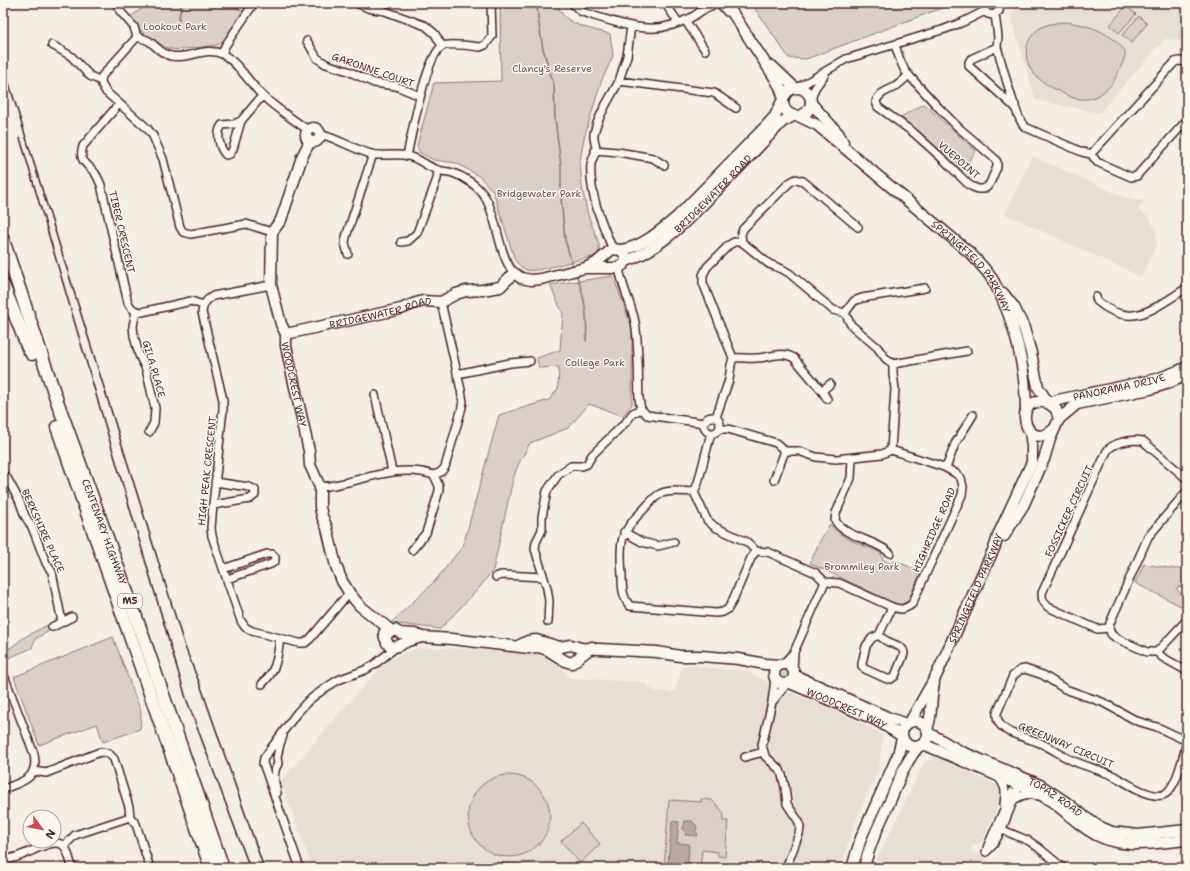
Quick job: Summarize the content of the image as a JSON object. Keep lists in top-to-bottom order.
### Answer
{
  "streets": {
    "highway": ["CENTENARY HIGHWAY", "M5"],
    "street": [
      "GARONNE COURT",
      "VUEPOINT",
      "BRIDGEWATER ROAD",
      "TIBER CRESCENT",
      "SPRINGFIELD PARKWAY",
      "GILA PLACE",
      "WOODCREST WAY",
      "PANORAMA DRIVE",
      "HIGH PEAK CRESCENT",
      "FOSSICKER CIRCUIT",
      "HIGHRIDGE ROAD",
      "BERKSHIRE PLACE",
      "GREENWAY CIRCUIT",
      "TOPAZ ROAD"
    ]
  },
  "crossings": [
    ["BRIDGEWATER ROAD", "SPRINGFIELD PARKWAY"],
    ["BRIDGEWATER ROAD", "WOODCREST WAY"],
    ["TIBER CRESCENT", "GILA PLACE"],
    ["SPRINGFIELD PARKWAY", "WOODCREST WAY"],
    ["SPRINGFIELD PARKWAY", "PANORAMA DRIVE"],
    ["SPRINGFIELD PARKWAY", "TOPAZ ROAD"],
    ["WOODCREST WAY", "HIGH PEAK CRESCENT"],
    ["WOODCREST WAY", "TOPAZ ROAD"]
  ],
  "parks": [
    "Lookout Park",
    "Clancy's Reserve",
    "Bridgewater Park",
    "College Park",
    "Brommiley Park"
  ],
  "north": "bottom right"
}
